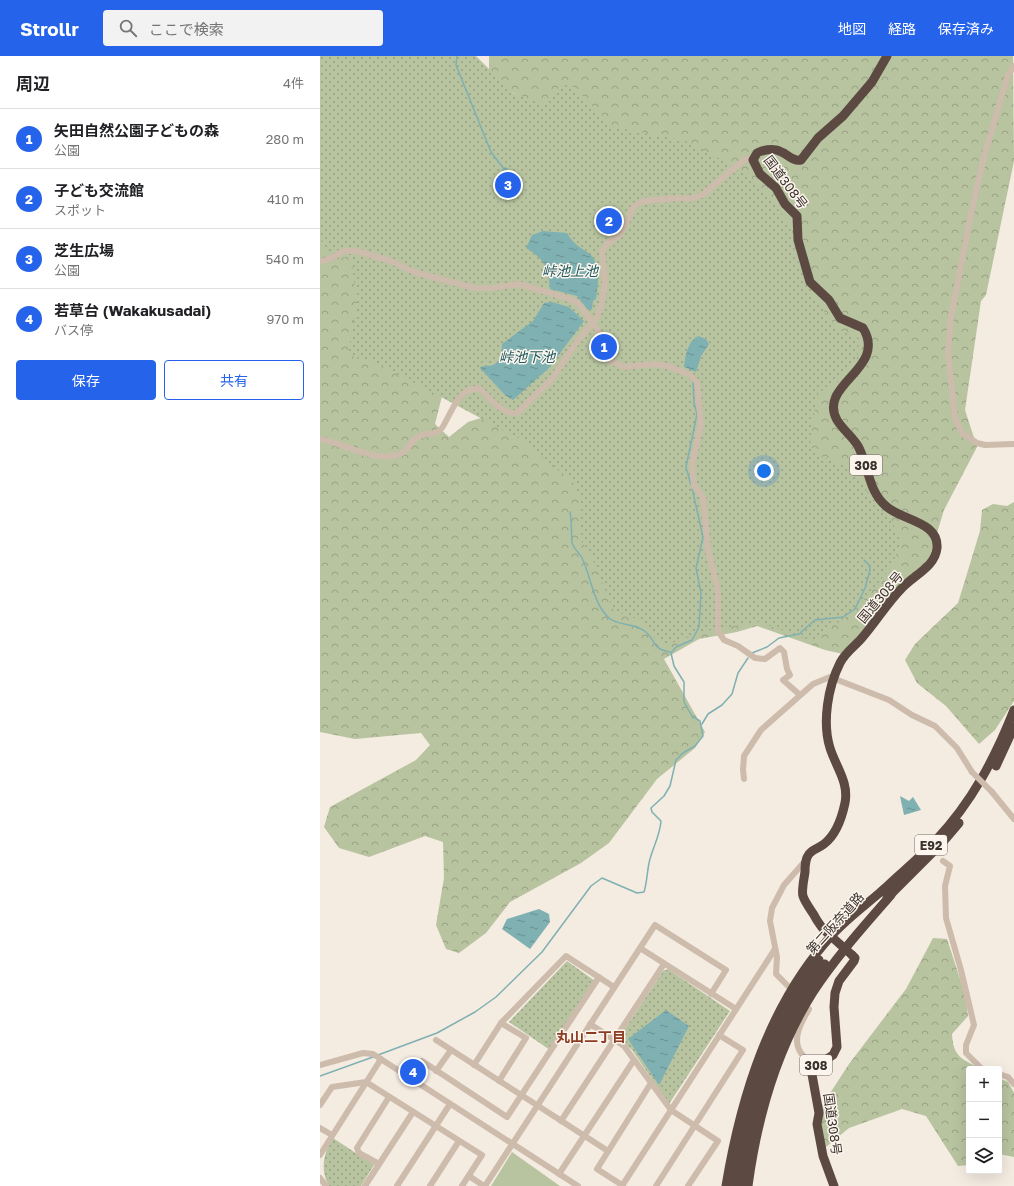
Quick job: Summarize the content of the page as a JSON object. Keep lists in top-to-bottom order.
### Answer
{
  "streets": {
    "highway": [
      "国道308号",
      "308",
      "E92",
      "第二阪奈道路"
    ]
  },
  "crossings": [
    ["国道308号", "308"]
  ],
  "districts": ["丸山二丁目"],
  "water": ["峠池上池", "峠池下池"],
  "page": {
    "header": "Strollr",
    "search": "ここで検索",
    "nav": ["地図", "経路", "保存済み"],
    "heading": ["周辺", "4件"],
    "list": [
      {
        "mark": "1",
        "name": "矢田自然公園子どもの森",
        "note": "公園",
        "value": "280 m"
      },
      {
        "mark": "2",
        "name": "子ども交流館",
        "note": "スポット",
        "value": "410 m"
      },
      {
        "mark": "3",
        "name": "芝生広場",
        "note": "公園",
        "value": "540 m"
      },
      {
        "mark": "4",
        "name": "若草台 (Wakakusadai)",
        "note": "バス停",
        "value": "970 m"
      }
    ],
    "pins": [
      "3",
      "2",
      "1",
      "4"
    ],
    "buttons": ["保存", "共有"],
    "map_buttons": ["+", "−"]
  }
}
